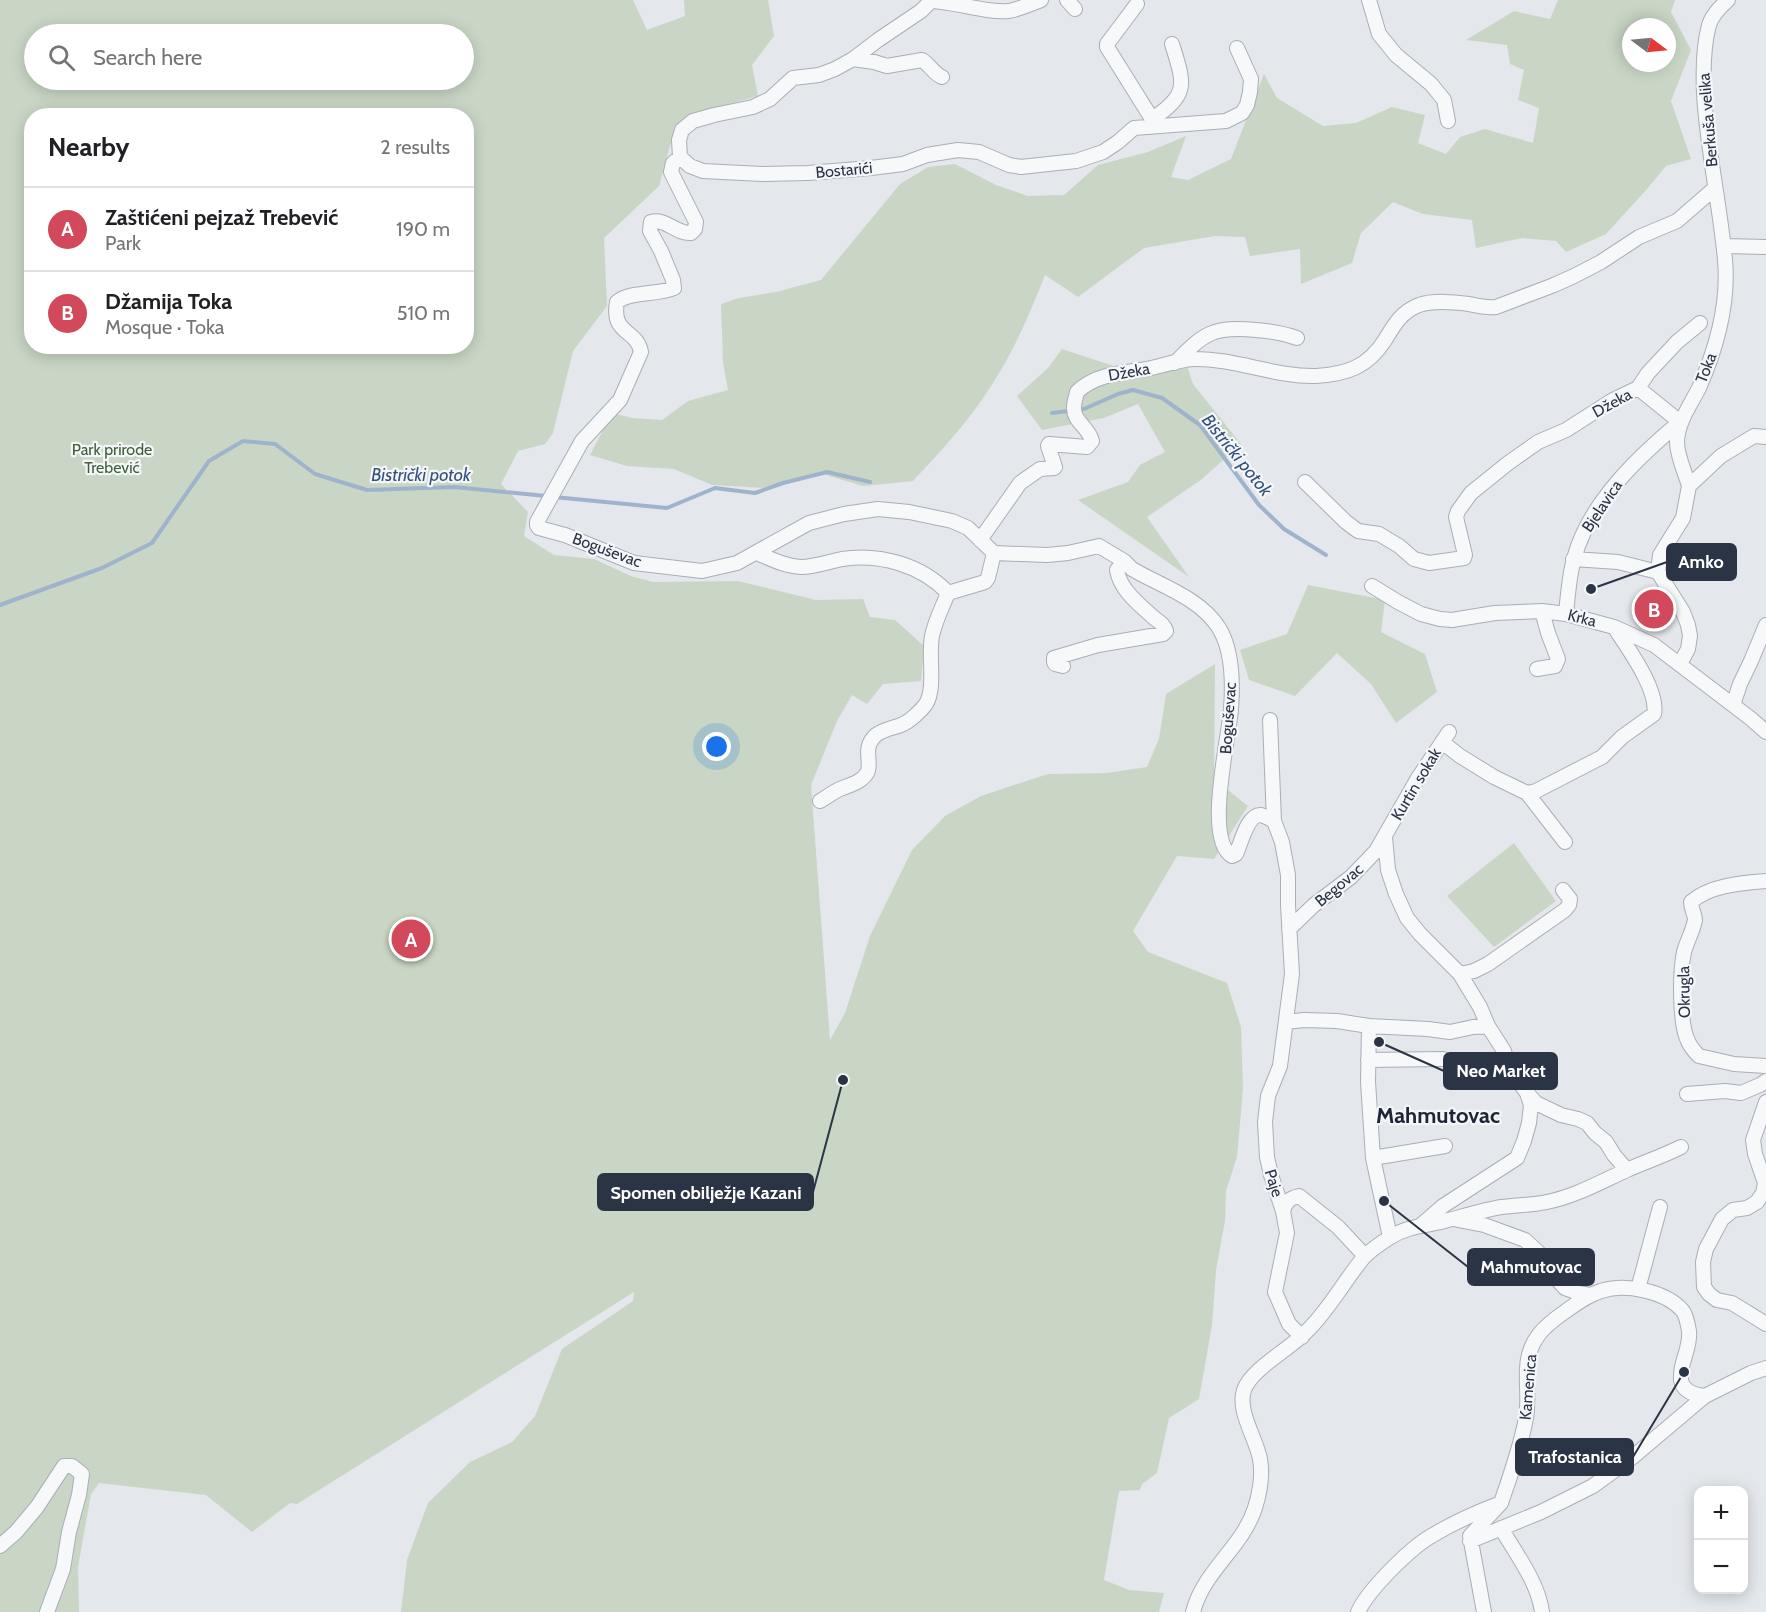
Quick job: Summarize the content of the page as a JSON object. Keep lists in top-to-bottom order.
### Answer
{
  "streets": {
    "street": [
      "Berkuša velika",
      "Bostarići",
      "Toka",
      "Džeka",
      "Bjelavica",
      "Boguševac",
      "Krka",
      "Kurtin sokak",
      "Begovac",
      "Okrugla",
      "Paje",
      "Kamenica"
    ]
  },
  "crossings": [
    ["Berkuša velika", "Toka"],
    ["Berkuša velika", "Džeka"],
    ["Bostarići", "Boguševac"],
    ["Toka", "Džeka"],
    ["Toka", "Bjelavica"],
    ["Džeka", "Bjelavica"],
    ["Džeka", "Boguševac"],
    ["Bjelavica", "Krka"],
    ["Boguševac", "Paje"],
    ["Kurtin sokak", "Begovac"],
    ["Begovac", "Paje"]
  ],
  "districts": ["Mahmutovac"],
  "water": ["Bistrički potok"],
  "parks": ["Park prirode Trebević"],
  "places": [
    "Amko",
    "Neo Market",
    "Spomen obilježje Kazani",
    "Mahmutovac",
    "Trafostanica"
  ],
  "north": "right",
  "page": {
    "search": "Search here",
    "heading": ["Nearby", "2 results"],
    "list": [
      {
        "mark": "A",
        "name": "Zaštićeni pejzaž Trebević",
        "note": "Park",
        "value": "190 m"
      },
      {
        "mark": "B",
        "name": "Džamija Toka",
        "note": "Mosque · Toka",
        "value": "510 m"
      }
    ],
    "pins": ["B", "A"],
    "map_buttons": ["+", "−"]
  }
}
